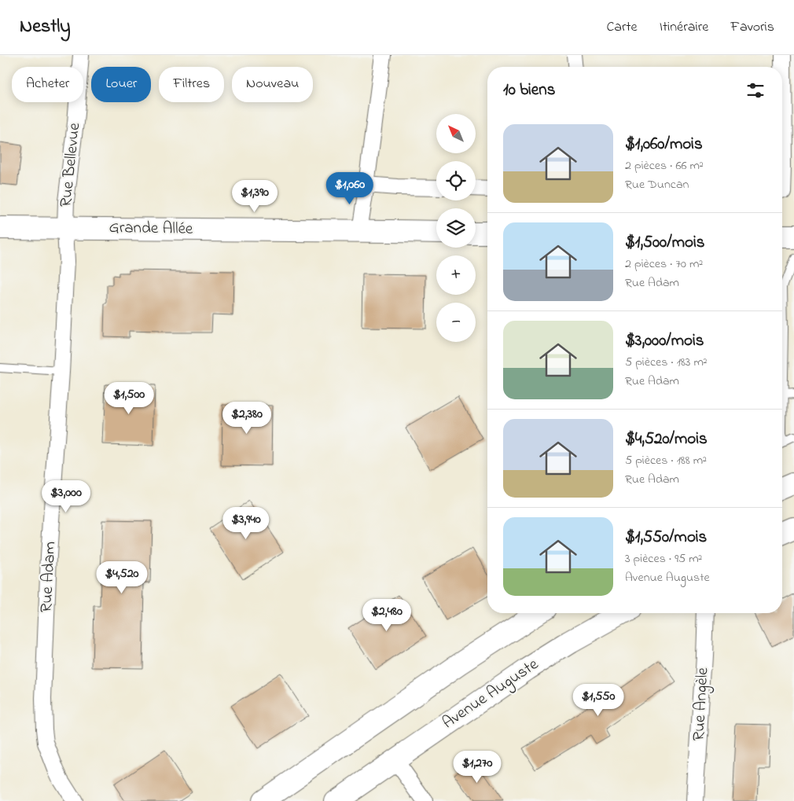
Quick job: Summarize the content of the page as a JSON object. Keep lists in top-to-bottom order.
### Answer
{
  "streets": {
    "main road": ["Grande Allée", "Avenue Auguste"],
    "street": ["Rue Bellevue", "Rue Adam", "Rue Angèle"]
  },
  "crossings": [
    ["Rue Bellevue", "Grande Allée"],
    ["Rue Bellevue", "Rue Adam"],
    ["Grande Allée", "Rue Adam"]
  ],
  "north": "top left",
  "page": {
    "header": "Nestly",
    "nav": ["Carte", "Itinéraire", "Favoris"],
    "chip": [
      "Acheter",
      "Louer",
      "Filtres",
      "Nouveau"
    ],
    "heading": "10 biens",
    "map_buttons": ["+", "−"],
    "list": [
      {
        "name": "$1,060/mois",
        "note": "2 pièces · 66 m² · Rue Duncan"
      },
      {
        "name": "$1,500/mois",
        "note": "2 pièces · 70 m² · Rue Adam"
      },
      {
        "name": "$3,000/mois",
        "note": "5 pièces · 183 m² · Rue Adam"
      },
      {
        "name": "$4,520/mois",
        "note": "5 pièces · 188 m² · Rue Adam"
      },
      {
        "name": "$1,550/mois",
        "note": "3 pièces · 95 m² · Avenue Auguste"
      }
    ],
    "price": [
      "$1,060",
      "$1,390",
      "$1,500",
      "$2,380",
      "$3,000",
      "$3,940",
      "$4,520",
      "$2,480",
      "$1,550",
      "$1,270"
    ]
  }
}
